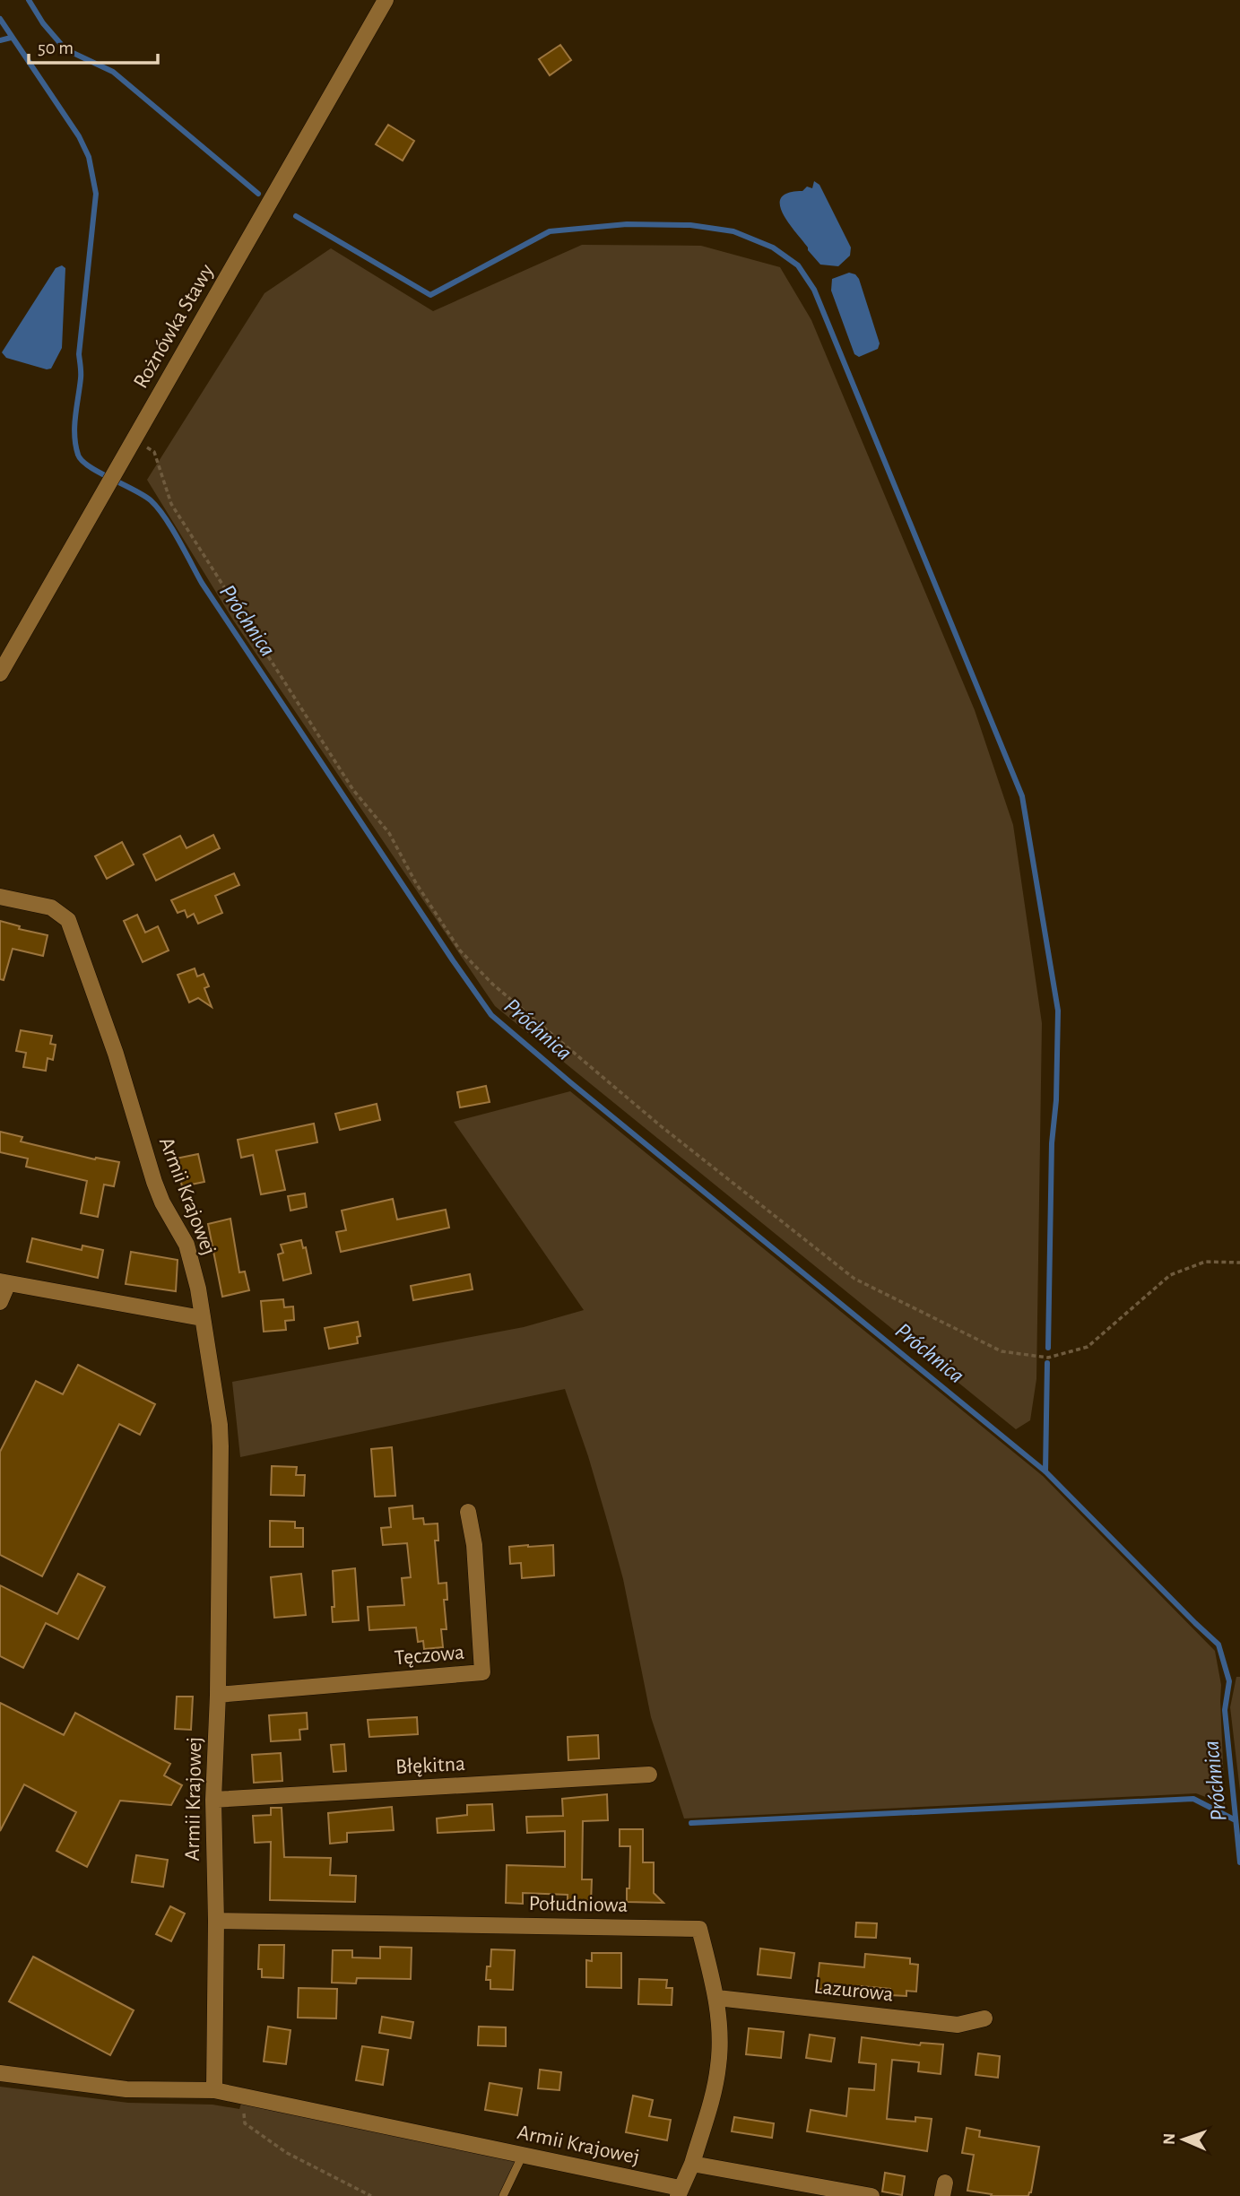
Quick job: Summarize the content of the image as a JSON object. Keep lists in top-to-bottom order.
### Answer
{
  "streets": {
    "street": [
      "Rożnówka Stawy",
      "Armii Krajowej",
      "Tęczowa",
      "Błękitna",
      "Południowa",
      "Lazurowa"
    ]
  },
  "crossings": [
    ["Armii Krajowej", "Tęczowa"],
    ["Armii Krajowej", "Błękitna"],
    ["Armii Krajowej", "Południowa"],
    ["Południowa", "Lazurowa"]
  ],
  "water": ["Próchnica"],
  "scale_bar": "50 m",
  "north": "left"
}
